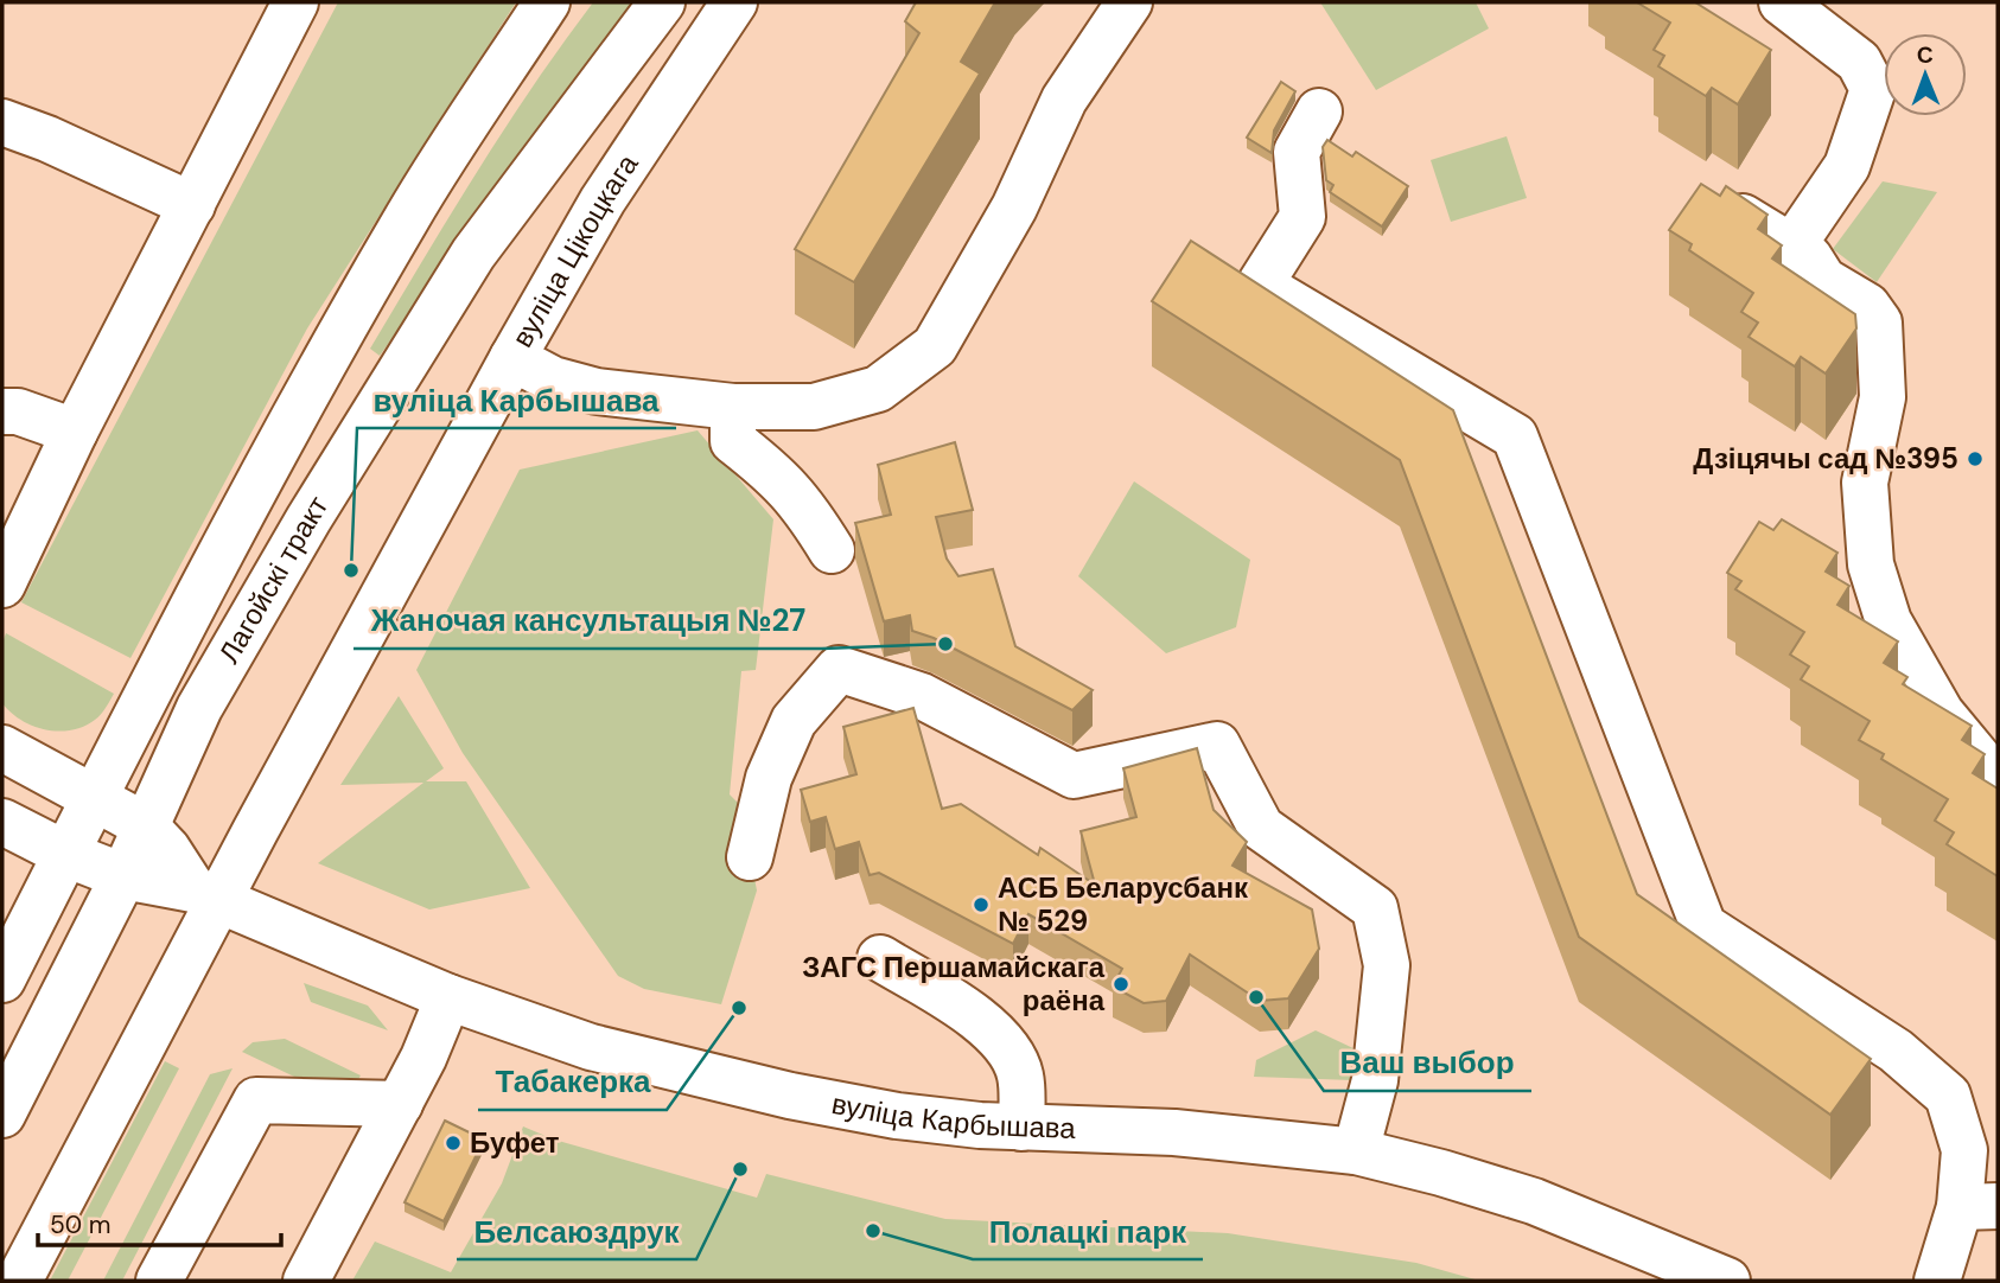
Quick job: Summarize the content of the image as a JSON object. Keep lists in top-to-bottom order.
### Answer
{
  "streets": {
    "main road": ["вуліца Цікоцкага", "Лагойскі тракт", "вуліца Карбышава"]
  },
  "crossings": [
    ["вуліца Цікоцкага", "вуліца Карбышава"],
    ["Лагойскі тракт", "вуліца Карбышава"]
  ],
  "places": [
    "Дзіцячы сад №395",
    "вуліца Карбышава",
    "Жаночая кансультацыя №27",
    "АСБ Беларусбанк № 529",
    "ЗАГС Першамайскага раёна",
    "Ваш выбор",
    "Табакерка",
    "Буфет",
    "Белсаюздрук",
    "Полацкі парк"
  ],
  "scale_bar": "50 m",
  "north": "top"
}
